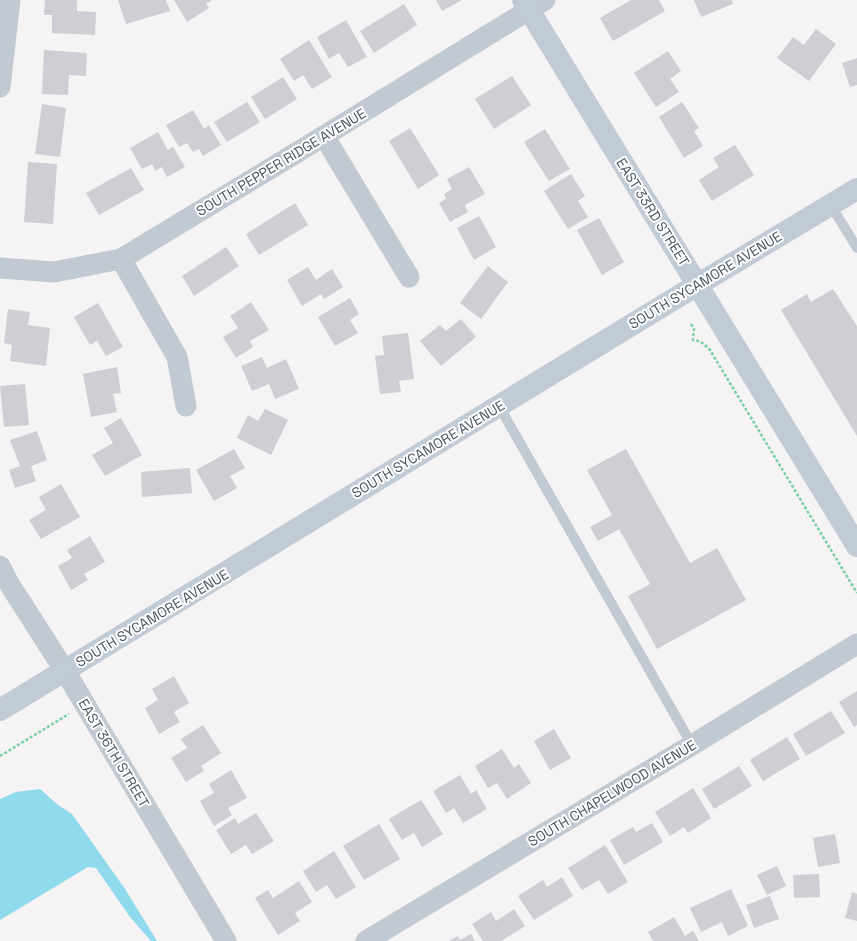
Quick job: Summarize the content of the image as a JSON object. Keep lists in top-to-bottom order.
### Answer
{
  "streets": {
    "main road": ["EAST 33RD STREET", "SOUTH SYCAMORE AVENUE"],
    "street": ["SOUTH PEPPER RIDGE AVENUE", "EAST 36TH STREET", "SOUTH CHAPELWOOD AVENUE"]
  },
  "crossings": [
    ["SOUTH PEPPER RIDGE AVENUE", "EAST 33RD STREET"],
    ["EAST 33RD STREET", "SOUTH SYCAMORE AVENUE"],
    ["SOUTH SYCAMORE AVENUE", "EAST 36TH STREET"]
  ]
}
